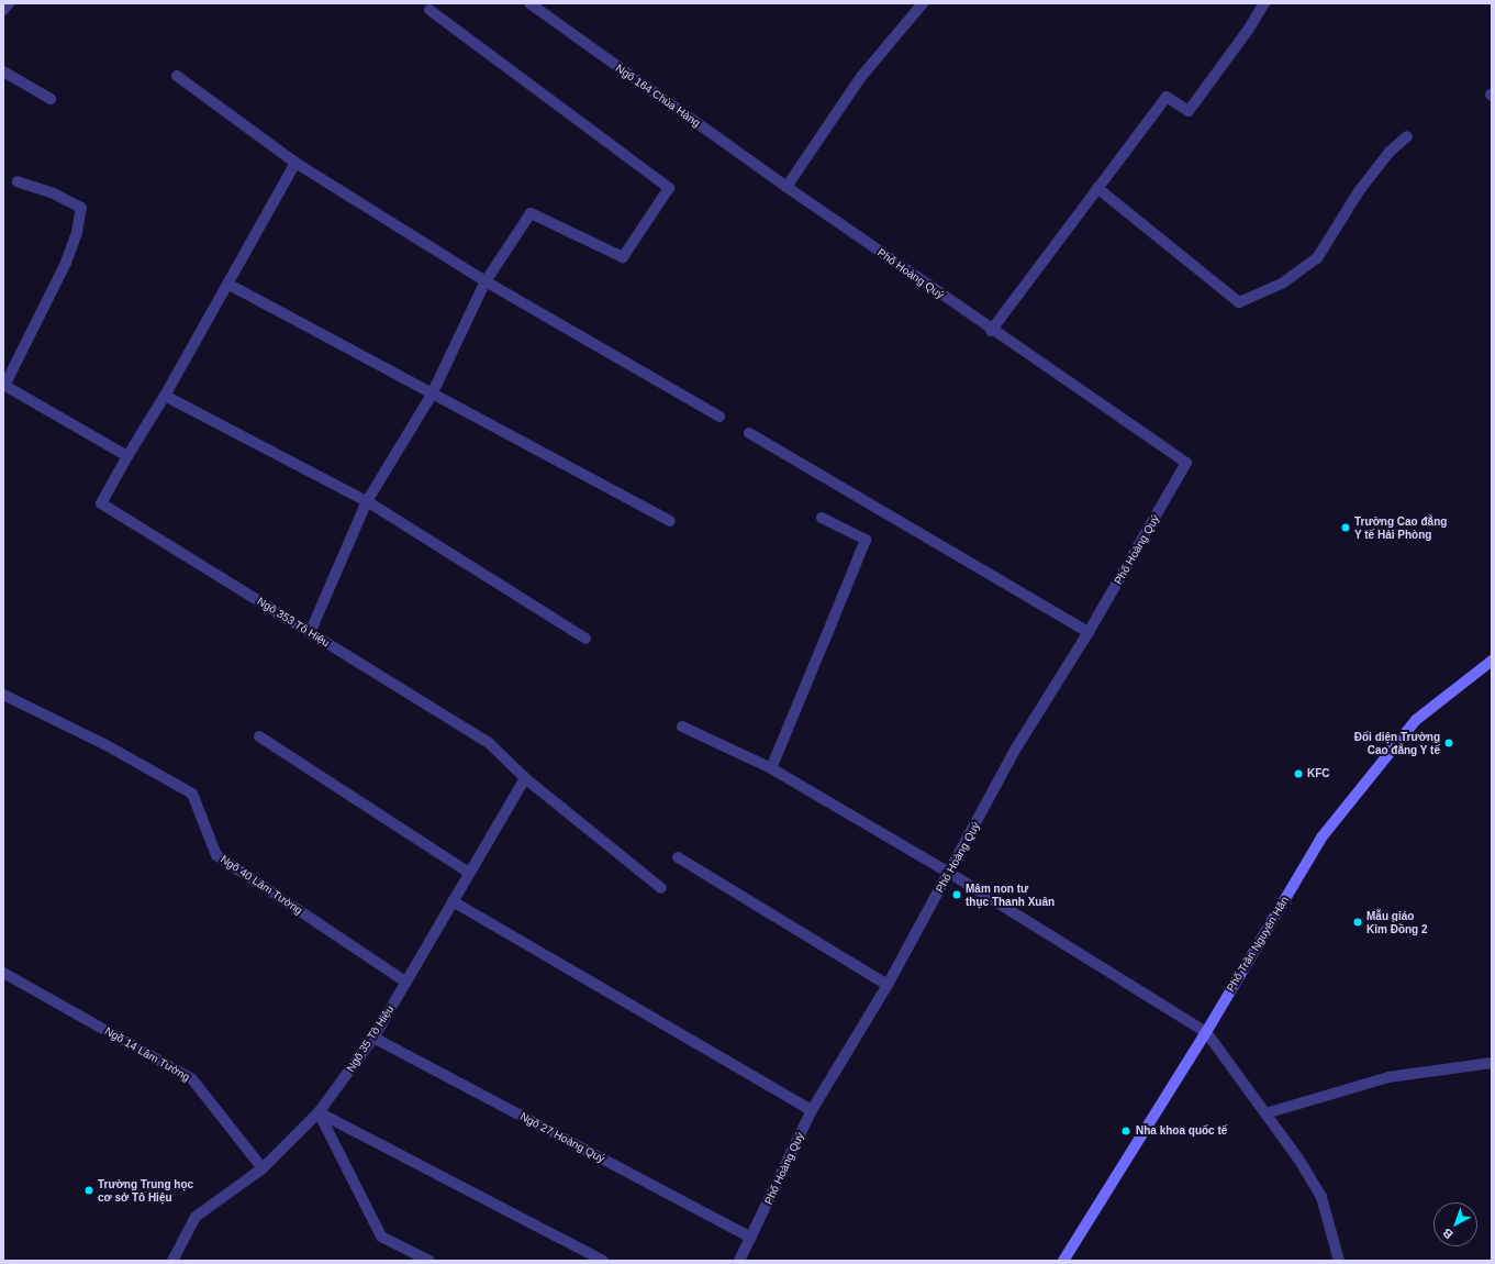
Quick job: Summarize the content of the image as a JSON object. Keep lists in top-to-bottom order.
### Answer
{
  "streets": {
    "main road": ["Phố Trần Nguyên Hãn"],
    "street": [
      "Ngõ 164 Chùa Hàng",
      "Phố Hoàng Quý",
      "Ngõ 353 Tô Hiệu",
      "Ngõ 40 Lâm Tường",
      "Ngõ 35 Tô Hiệu",
      "Ngõ 14 Lâm Tường",
      "Ngõ 27 Hoàng Quý"
    ]
  },
  "crossings": [
    ["Ngõ 164 Chùa Hàng", "Phố Hoàng Quý"],
    ["Phố Hoàng Quý", "Ngõ 27 Hoàng Quý"],
    ["Ngõ 353 Tô Hiệu", "Ngõ 35 Tô Hiệu"],
    ["Ngõ 40 Lâm Tường", "Ngõ 35 Tô Hiệu"],
    ["Ngõ 35 Tô Hiệu", "Ngõ 14 Lâm Tường"],
    ["Ngõ 35 Tô Hiệu", "Ngõ 27 Hoàng Quý"]
  ],
  "places": [
    "Trường Cao đẳng Y tế Hải Phòng",
    "Đối diện Trường Cao đẳng Y tế",
    "KFC",
    "Mâm non tư thục Thanh Xuân",
    "Mẫu giáo Kim Đồng 2",
    "Nha khoa quốc tế",
    "Trường Trung học cơ sở Tô Hiệu"
  ],
  "north": "bottom left"
}
